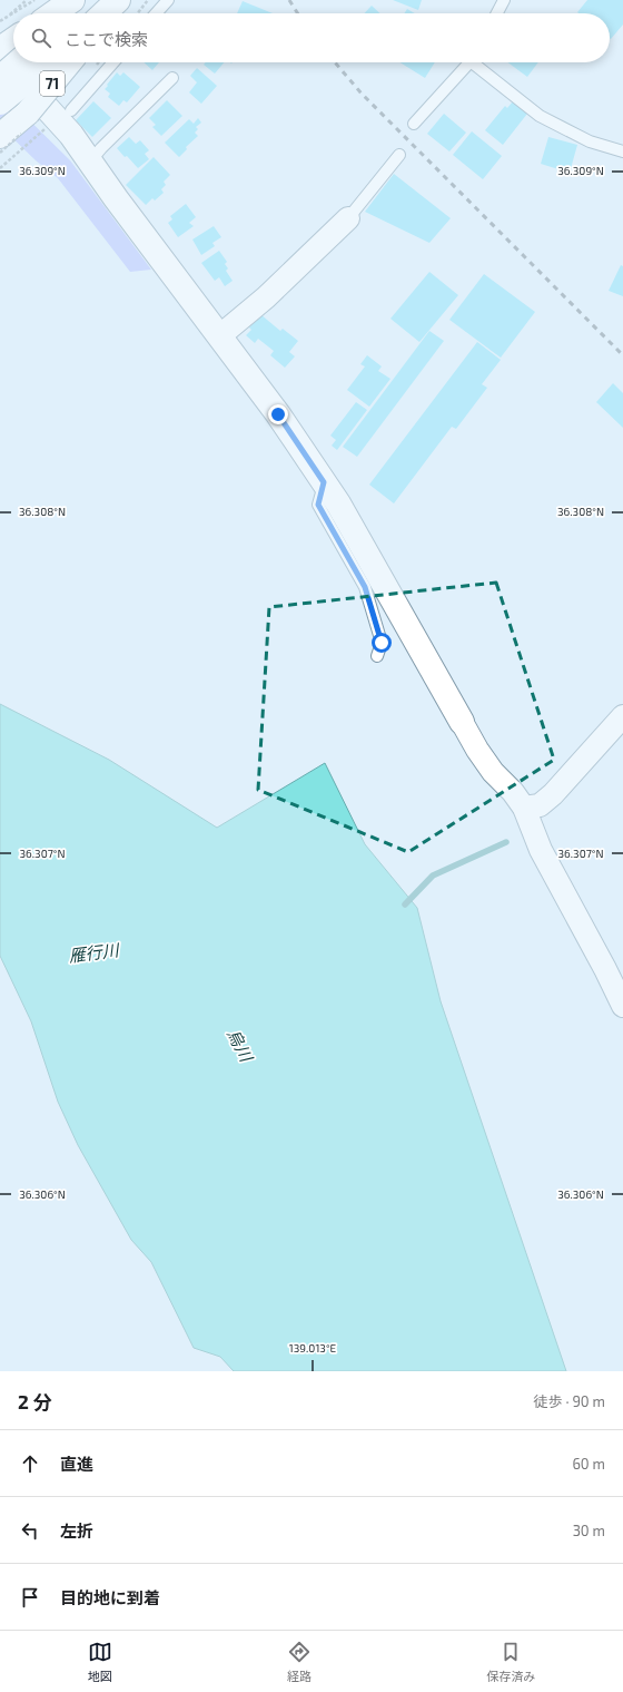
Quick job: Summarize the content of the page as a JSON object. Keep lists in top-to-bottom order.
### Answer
{
  "streets": {
    "street": ["71"]
  },
  "water": ["雁行川", "烏川"],
  "page": {
    "search": "ここで検索",
    "heading": ["2 分", "徒歩 · 90 m"],
    "list": [
      ["直進", "60 m"],
      ["左折", "30 m"],
      "目的地に到着"
    ],
    "nav": ["地図", "経路", "保存済み"]
  },
  "coordinates": [
    "36.309°N",
    "36.308°N",
    "36.307°N",
    "36.306°N",
    "139.013°E"
  ]
}
